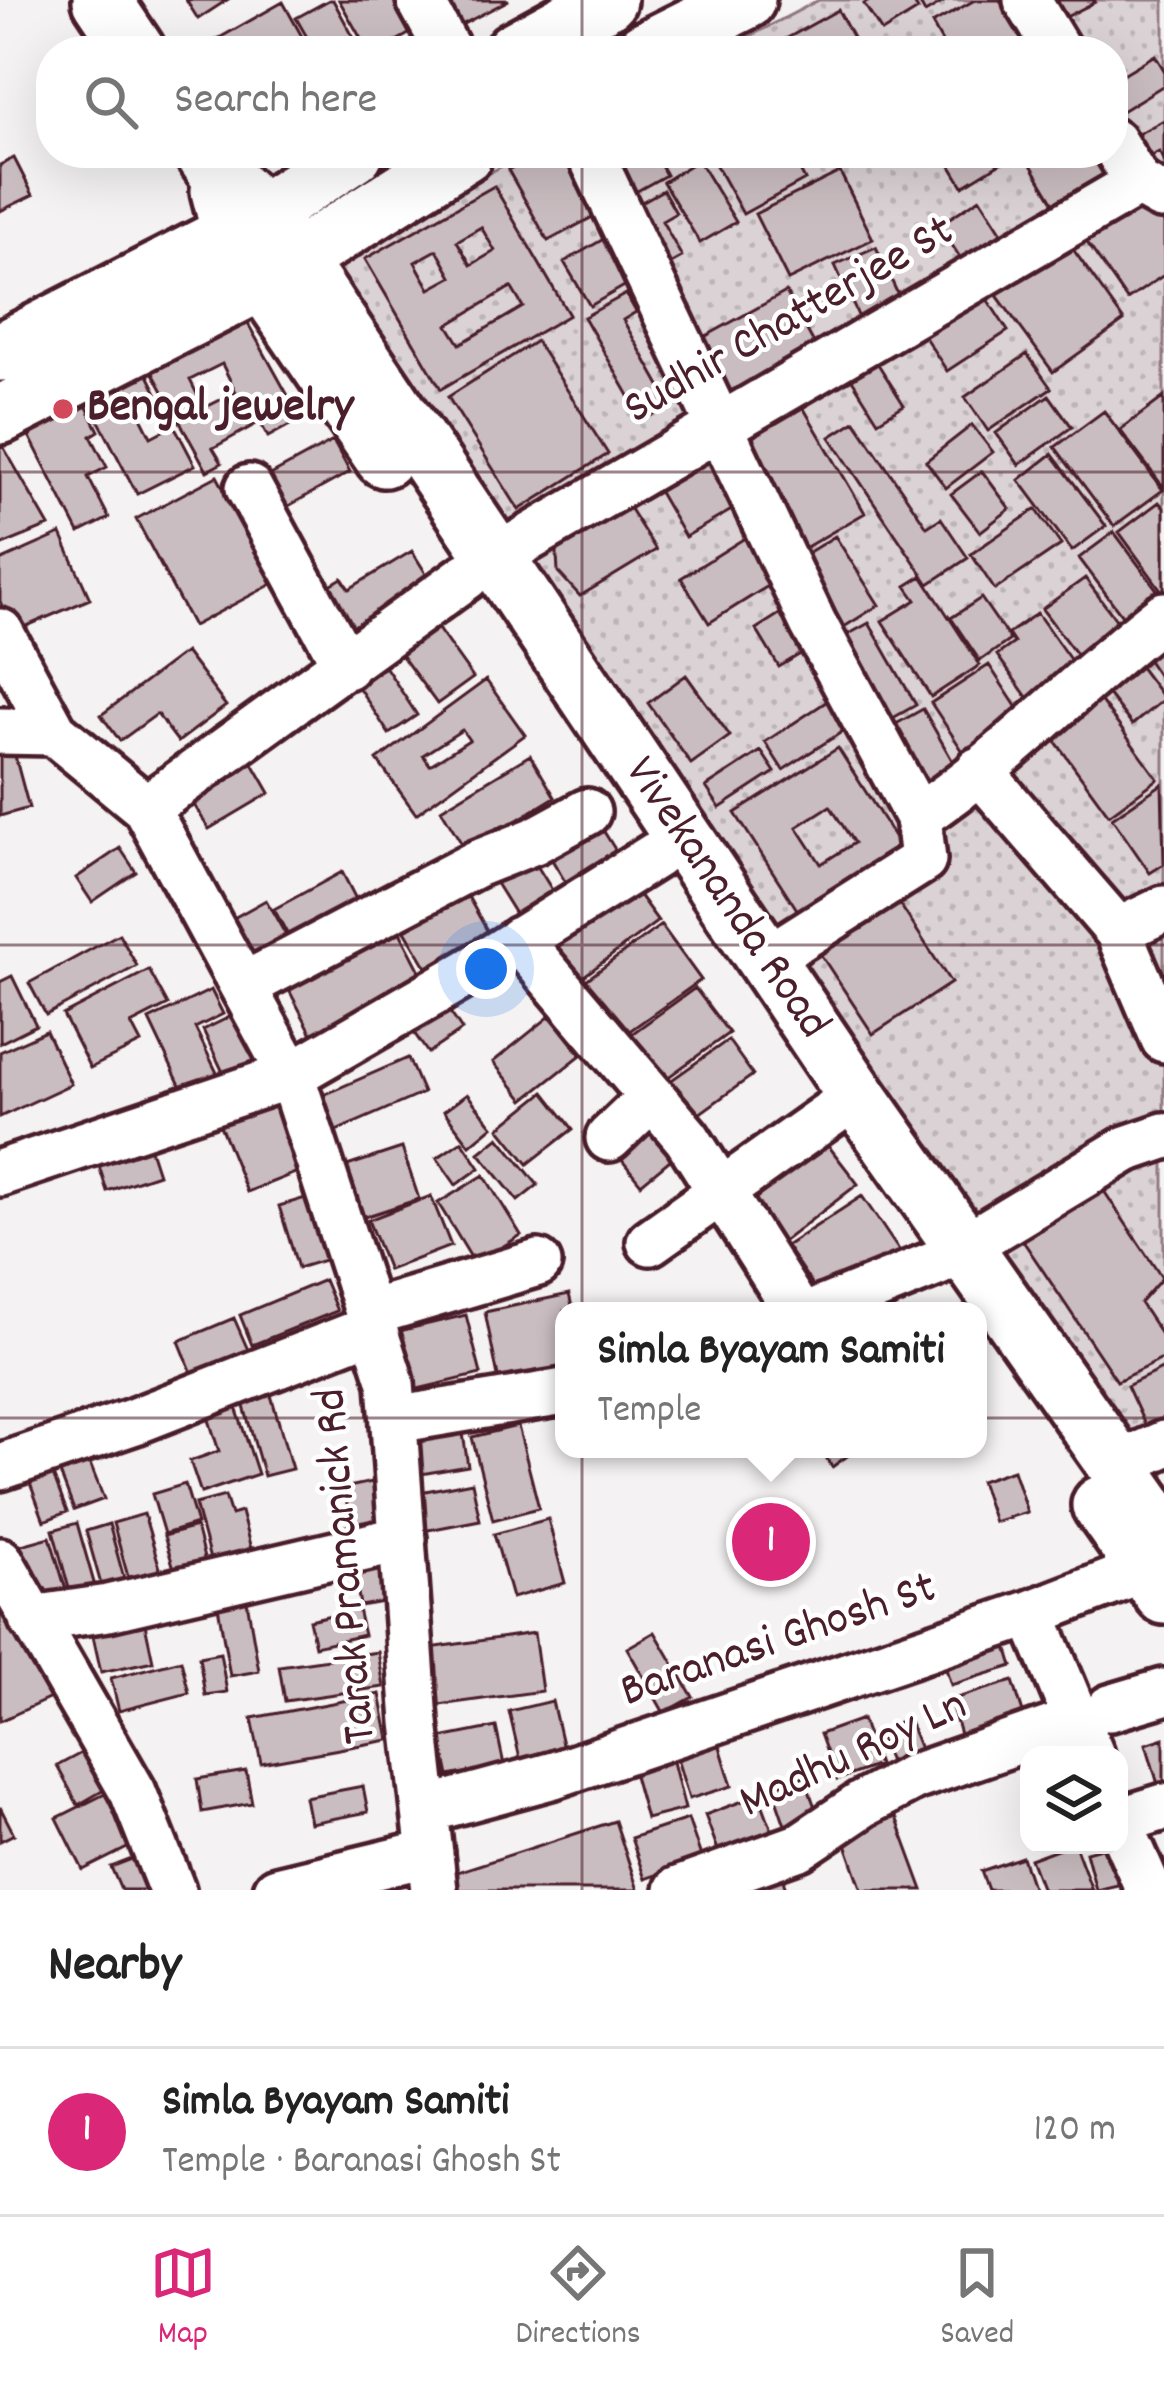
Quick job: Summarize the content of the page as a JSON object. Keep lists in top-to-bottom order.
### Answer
{
  "streets": {
    "main road": ["Vivekananda Road"],
    "street": [
      "Sudhir Chatterjee St",
      "Tarak Pramanick Rd",
      "Baranasi Ghosh St",
      "Madhu Roy Ln"
    ]
  },
  "crossings": [
    ["Sudhir Chatterjee St", "Vivekananda Road"],
    ["Sudhir Chatterjee St", "Tarak Pramanick Rd"],
    ["Vivekananda Road", "Baranasi Ghosh St"],
    ["Tarak Pramanick Rd", "Baranasi Ghosh St"]
  ],
  "places": ["Bengal jewelry"],
  "page": {
    "search": "Search here",
    "popup": ["Simla Byayam Samiti", "Temple"],
    "pins": "1",
    "heading": "Nearby",
    "list": [
      {
        "mark": "1",
        "name": "Simla Byayam Samiti",
        "note": "Temple · Baranasi Ghosh St",
        "value": "120 m"
      }
    ],
    "nav": ["Map", "Directions", "Saved"]
  }
}
